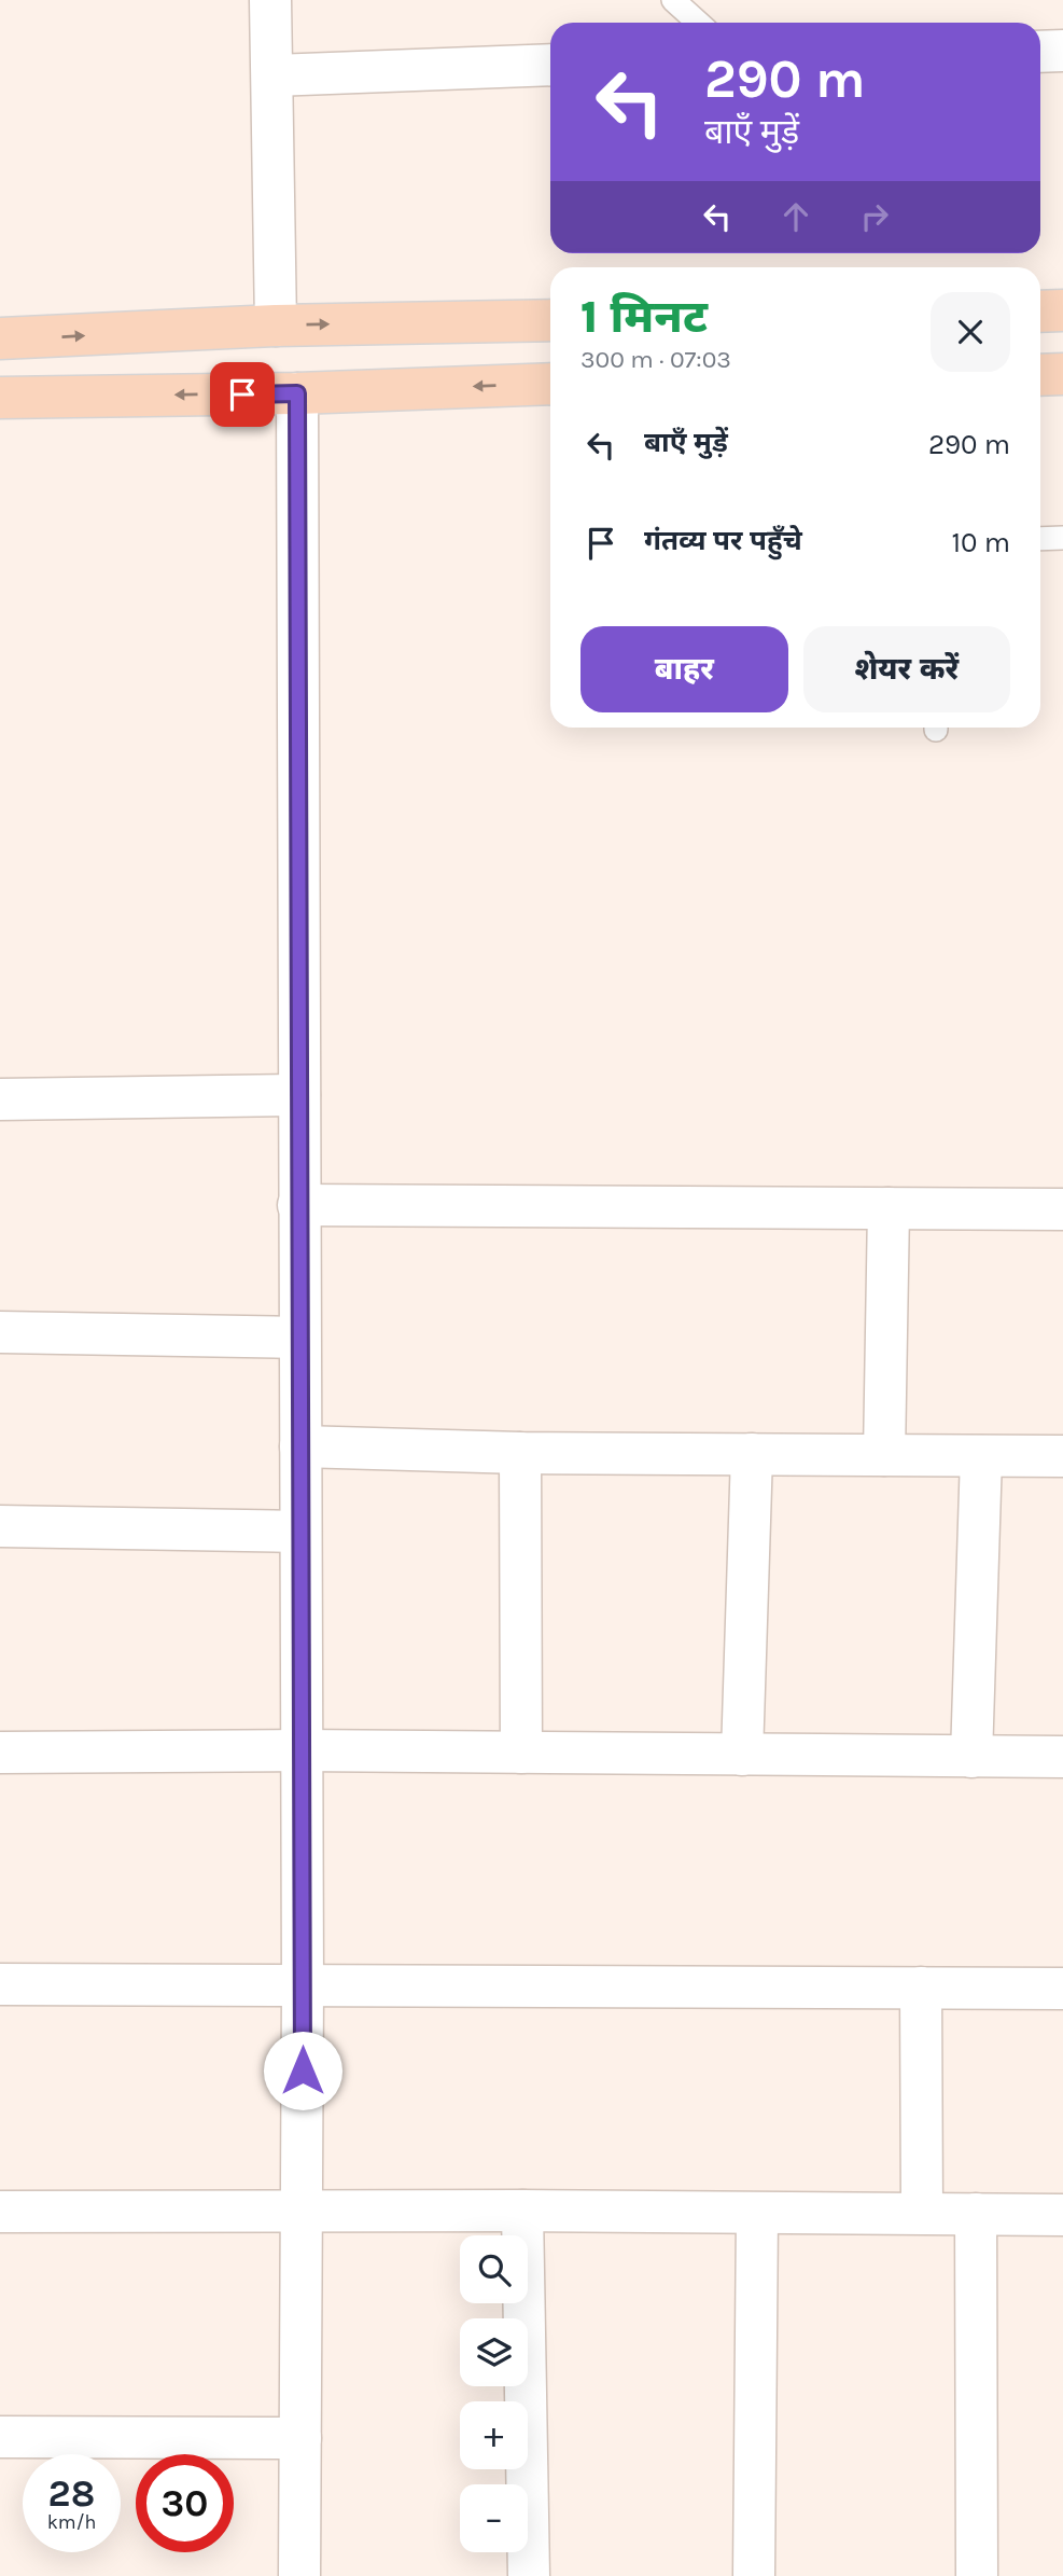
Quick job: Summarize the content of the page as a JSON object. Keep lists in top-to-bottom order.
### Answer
{
  "page": {
    "turn": ["290 m", "बाएँ मुड़ें"],
    "heading": ["1 मिनट", "300 m · 07:03"],
    "list": [
      {
        "name": "बाएँ मुड़ें",
        "value": "290 m"
      },
      {
        "name": "गंतव्य पर पहुँचे",
        "value": "10 m"
      }
    ],
    "buttons": ["बाहर", "शेयर करें"],
    "map_buttons": ["+", "−"],
    "speed": "28 km/h",
    "limit": "30"
  }
}
